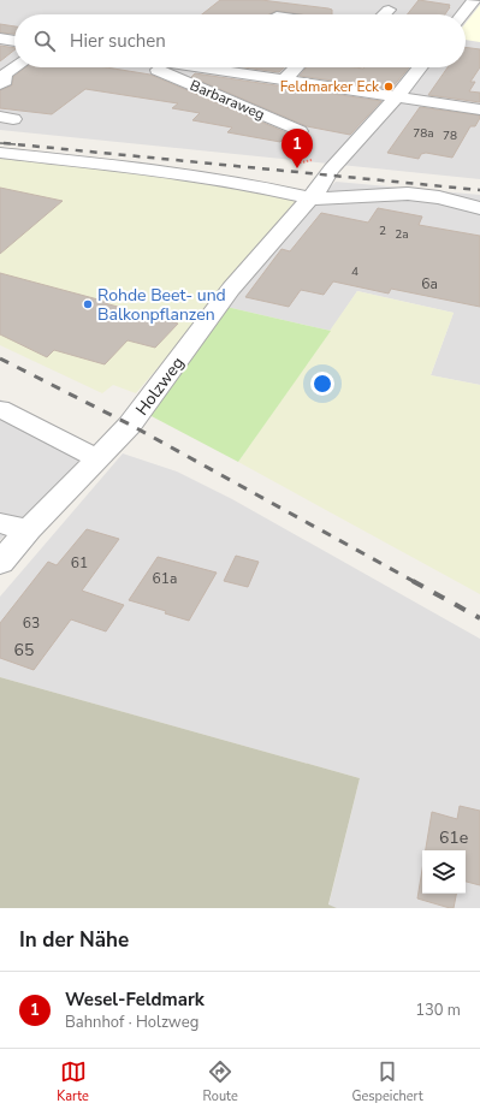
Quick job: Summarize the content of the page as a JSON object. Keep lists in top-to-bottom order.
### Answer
{
  "streets": {
    "street": ["Barbaraweg", "Holzweg"]
  },
  "places": ["Feldmarker Eck", "Rohde Beet- und Balkonpflanzen"],
  "house_numbers": [
    "78a",
    "78",
    "2",
    "2a",
    "4",
    "6a",
    "61",
    "61a",
    "63",
    "65",
    "61e"
  ],
  "page": {
    "search": "Hier suchen",
    "pins": "1",
    "heading": "In der Nähe",
    "list": [
      {
        "mark": "1",
        "name": "Wesel-Feldmark",
        "note": "Bahnhof · Holzweg",
        "value": "130 m"
      }
    ],
    "nav": ["Karte", "Route", "Gespeichert"]
  }
}
